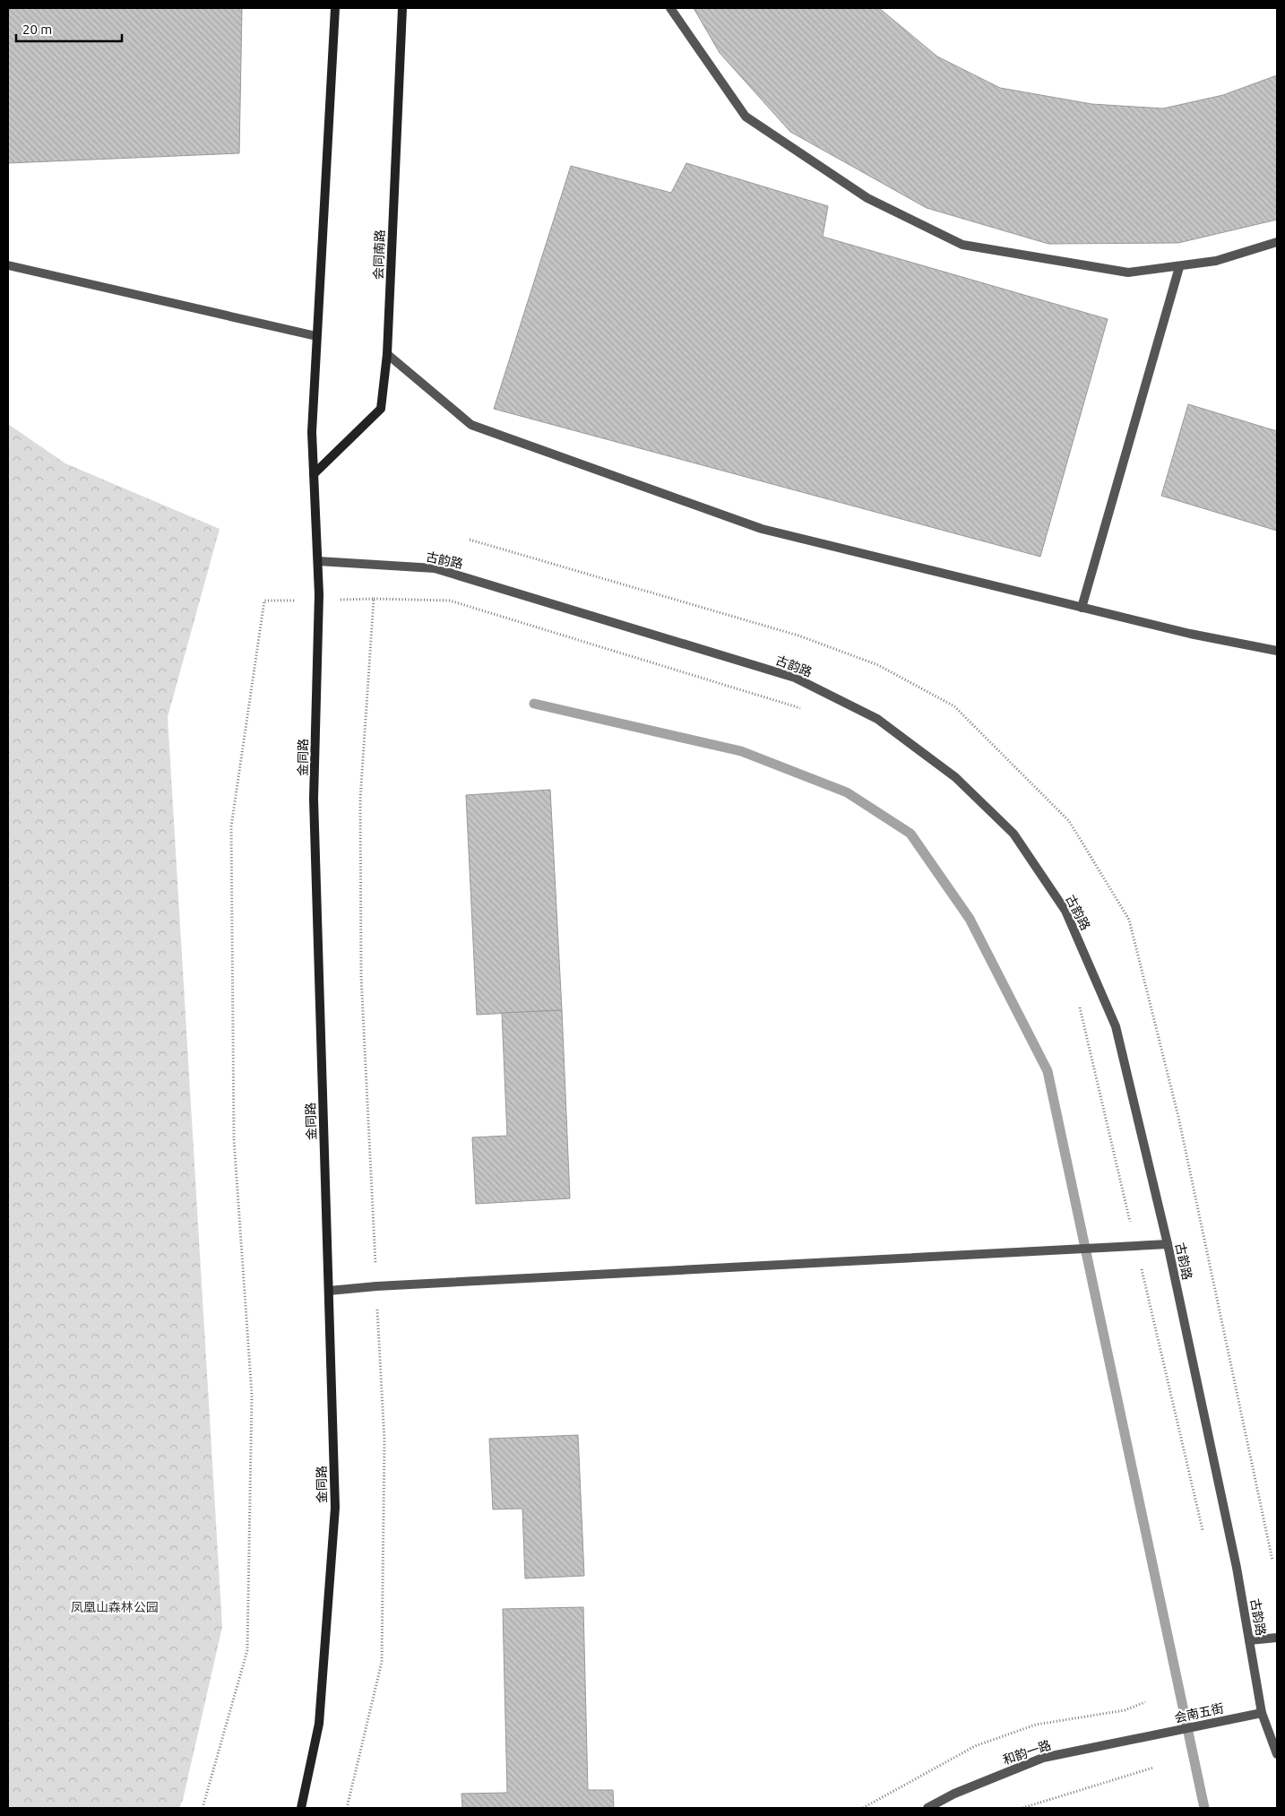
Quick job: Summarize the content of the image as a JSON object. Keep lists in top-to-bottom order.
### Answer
{
  "streets": {
    "street": [
      "会同南路",
      "古韵路",
      "金同路",
      "会南五街",
      "和韵一路"
    ]
  },
  "crossings": [
    ["会同南路", "金同路"],
    ["古韵路", "金同路"],
    ["古韵路", "会南五街"],
    ["会南五街", "和韵一路"]
  ],
  "parks": ["凤凰山森林公园"],
  "scale_bar": "20 m"
}
